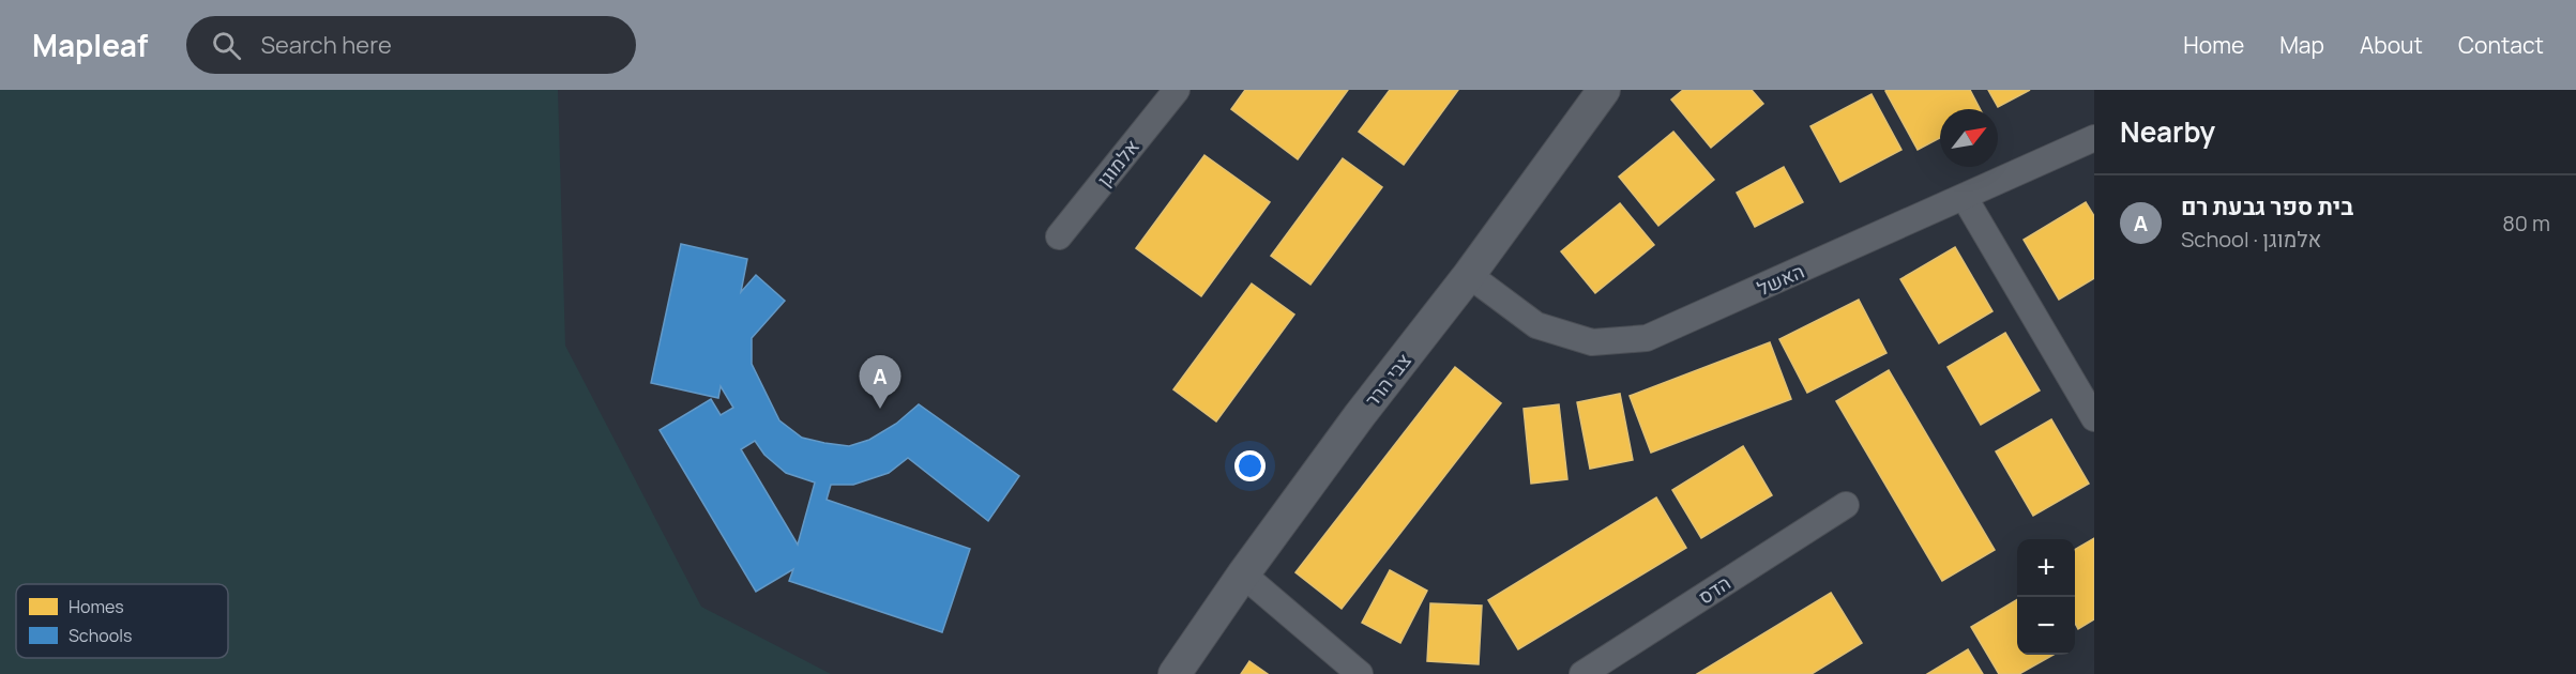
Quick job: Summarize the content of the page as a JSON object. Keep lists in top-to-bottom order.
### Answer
{
  "streets": {
    "street": [
      "אלמוגן",
      "האשל",
      "צבי הרר",
      "הדס"
    ]
  },
  "crossings": [
    ["האשל", "צבי הרר"]
  ],
  "legend": ["Homes", "Schools"],
  "north": "top right",
  "page": {
    "header": "Mapleaf",
    "search": "Search here",
    "nav": [
      "Home",
      "Map",
      "About",
      "Contact"
    ],
    "heading": "Nearby",
    "list": [
      {
        "mark": "A",
        "name": "בית ספר גבעת רם",
        "note": "School · אלמוגן",
        "value": "80 m"
      }
    ],
    "pins": "A",
    "map_buttons": ["+", "−"]
  }
}
